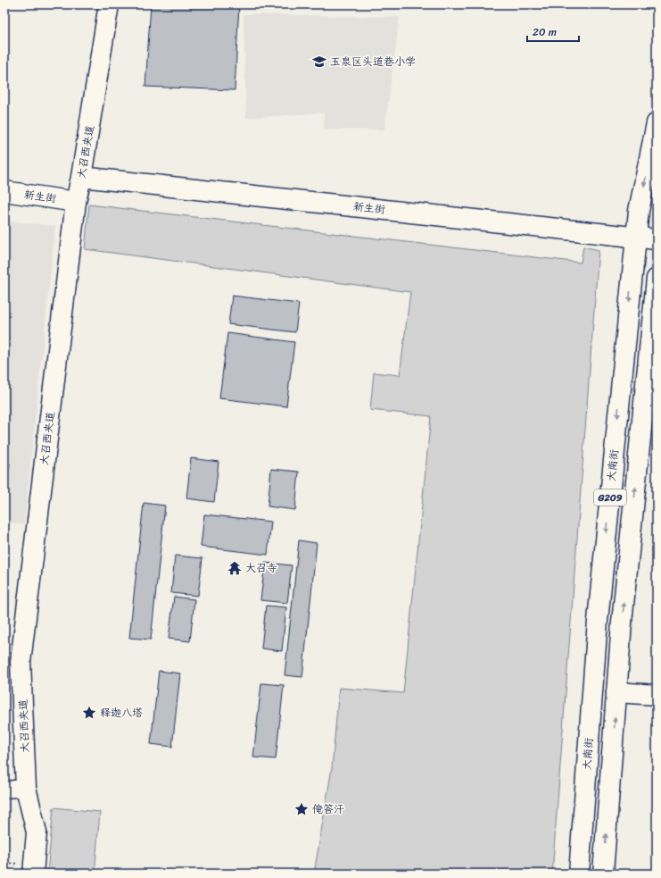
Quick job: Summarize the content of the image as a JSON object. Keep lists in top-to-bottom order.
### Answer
{
  "streets": {
    "main road": [
      "大召西夹道",
      "新生街",
      "大南街",
      "G209"
    ]
  },
  "crossings": [
    ["大召西夹道", "新生街"],
    ["新生街", "大南街"]
  ],
  "places": {
    "school or university": ["玉泉区头道巷小学"],
    "temple": ["大召寺"],
    "place": ["释迦八塔", "俺答汗"]
  },
  "scale_bar": "20 m"
}
